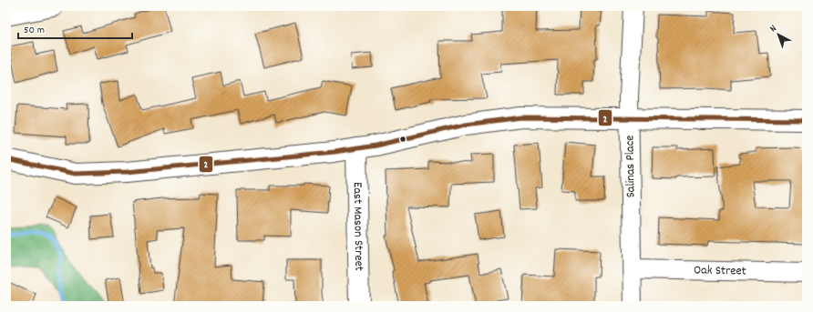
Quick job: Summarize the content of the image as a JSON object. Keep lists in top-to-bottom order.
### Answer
{
  "streets": {
    "main road": ["East Mason Street"],
    "street": ["Salinas Place", "Oak Street"]
  },
  "crossings": [
    ["Salinas Place", "Oak Street"]
  ],
  "lines": ["transit line 2"],
  "scale_bar": "50 m",
  "north": "top left"
}
